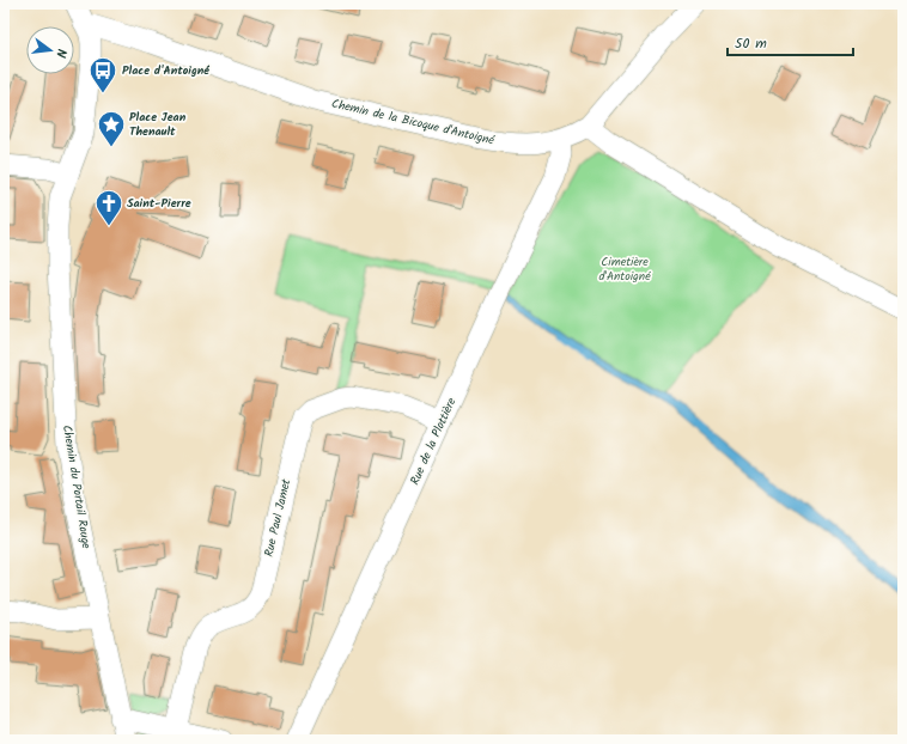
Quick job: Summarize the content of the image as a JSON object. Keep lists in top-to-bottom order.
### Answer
{
  "streets": {
    "street": [
      "Chemin de la Bicoque d'Antoigné",
      "Rue de la Plottière",
      "Chemin du Portail Rouge",
      "Rue Paul Jamet"
    ]
  },
  "crossings": [
    ["Chemin de la Bicoque d'Antoigné", "Rue de la Plottière"],
    ["Chemin de la Bicoque d'Antoigné", "Chemin du Portail Rouge"],
    ["Rue de la Plottière", "Rue Paul Jamet"]
  ],
  "parks": ["Cimetière d'Antoigné"],
  "places": {
    "bus stop": ["Place d'Antoigné"],
    "place": ["Place Jean Thenault"],
    "church": ["Saint-Pierre"]
  },
  "scale_bar": "50 m",
  "north": "right"
}
